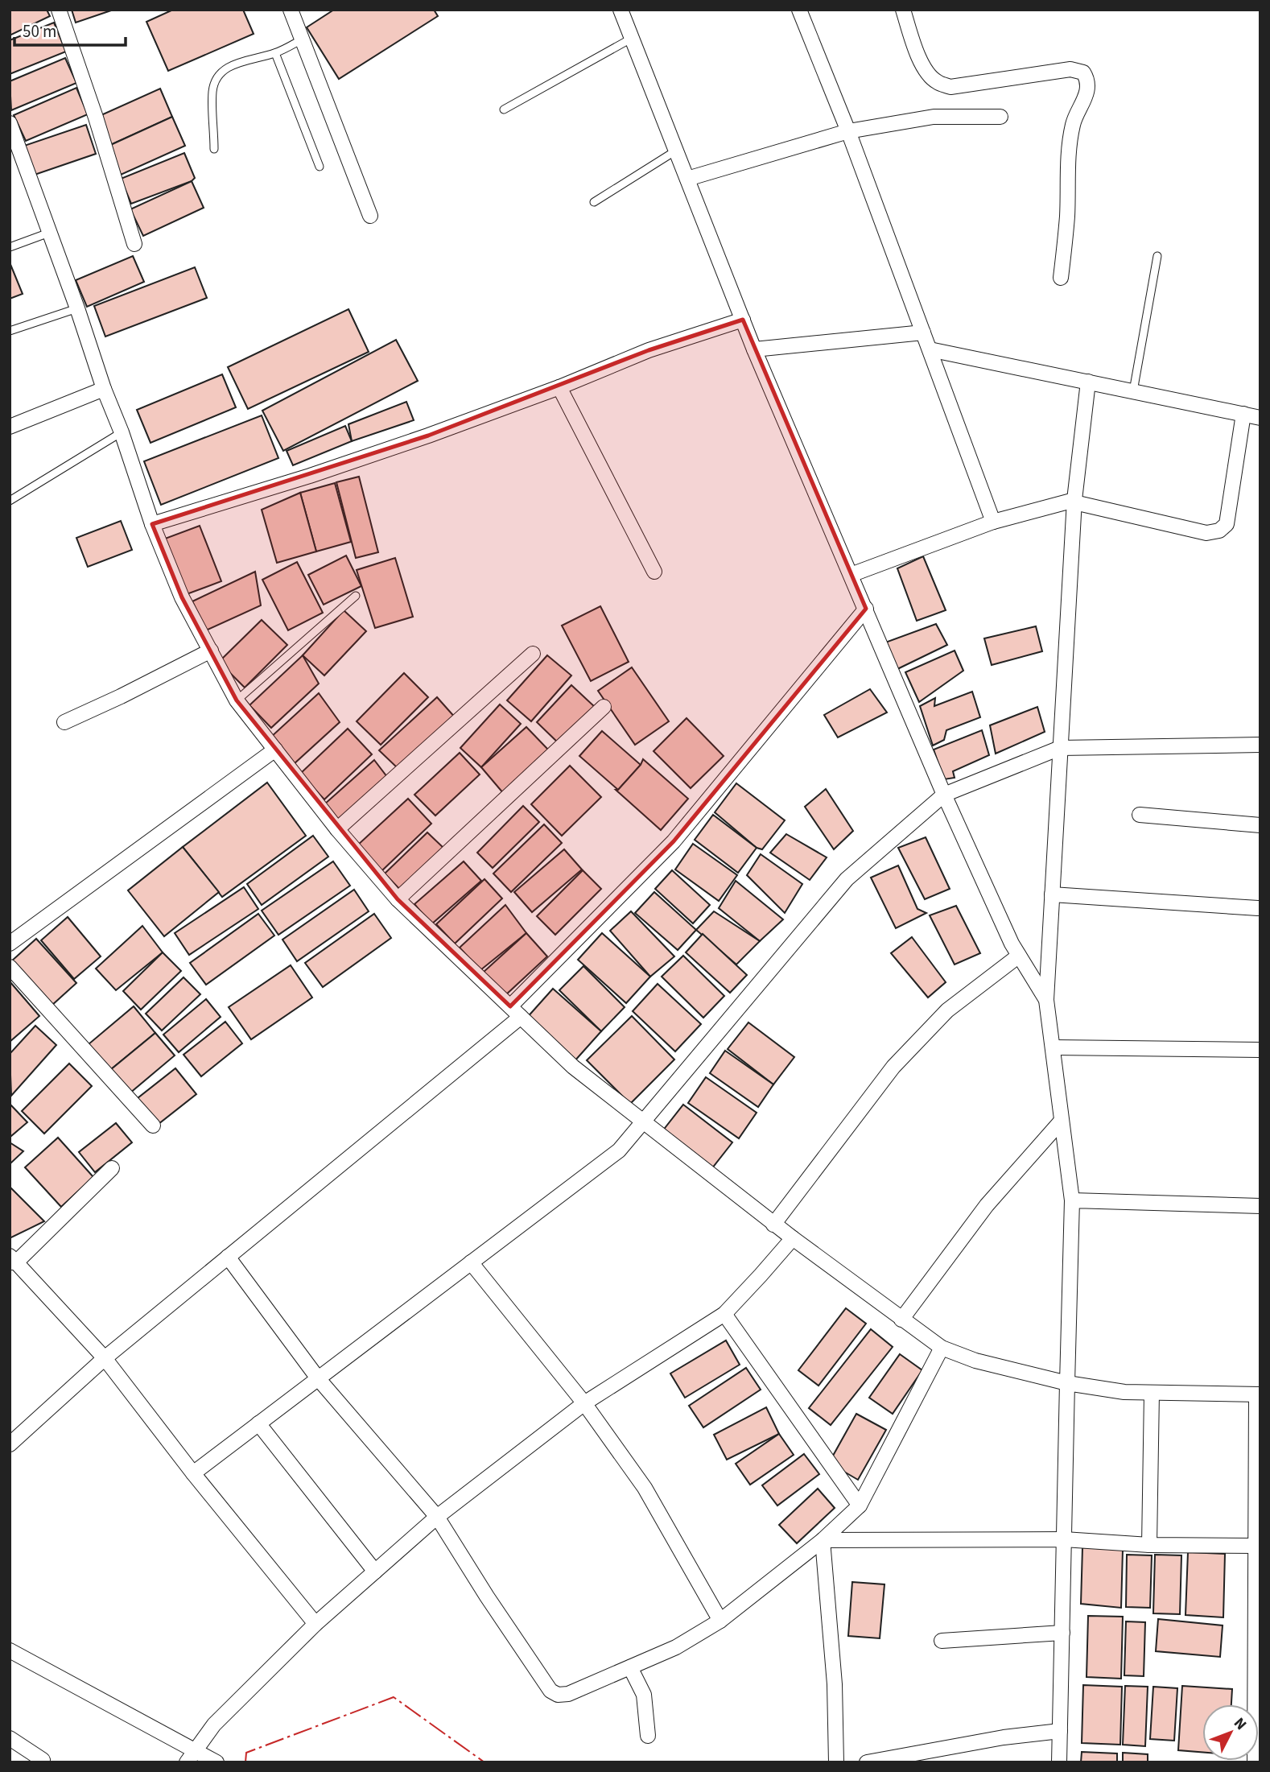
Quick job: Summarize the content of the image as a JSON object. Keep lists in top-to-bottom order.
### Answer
{
  "scale_bar": "50 m",
  "north": "top right"
}
